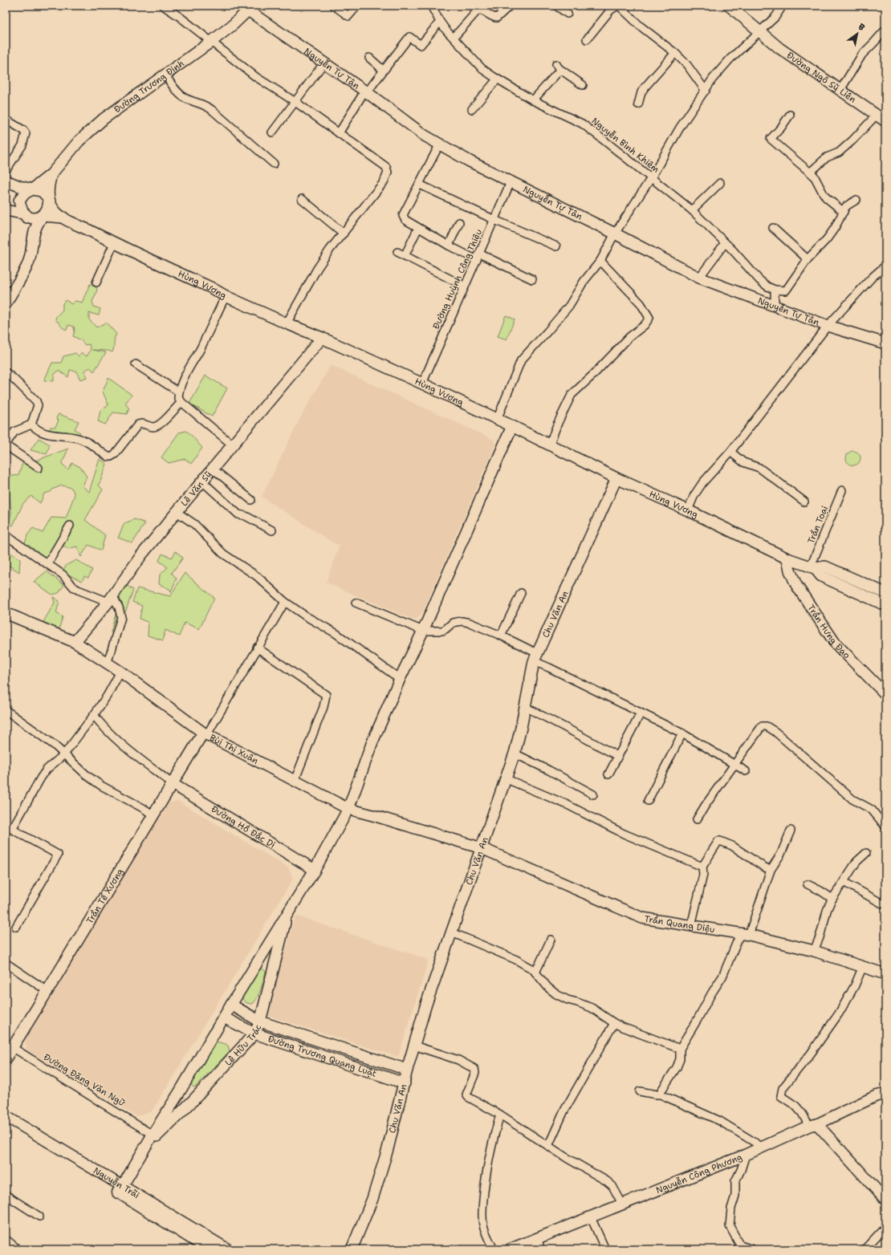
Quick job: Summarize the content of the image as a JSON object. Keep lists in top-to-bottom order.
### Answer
{
  "streets": {
    "street": [
      "Nguyễn Tự Tân",
      "Đường Ngô Sỹ Liên",
      "Đường Trương Định",
      "Nguyễn Bình Khiêm",
      "Đường Huỳnh Công Thiệu",
      "Hùng Vương",
      "Lê Văn Sỹ",
      "Trần Toại",
      "Chu Văn An",
      "Trần Hưng Đạo",
      "Bùi Thị Xuân",
      "Đường Hồ Đắc Di",
      "Trần Tế Xương",
      "Trần Quang Diệu",
      "Lê Hữu Trác",
      "Đường Trương Quang Luật",
      "Đường Đặng Văn Ngữ",
      "Nguyễn Công Phương",
      "Nguyễn Trãi"
    ]
  },
  "crossings": [
    ["Nguyễn Tự Tân", "Đường Trương Định"],
    ["Nguyễn Tự Tân", "Đường Huỳnh Công Thiệu"],
    ["Đường Huỳnh Công Thiệu", "Hùng Vương"],
    ["Hùng Vương", "Lê Văn Sỹ"],
    ["Hùng Vương", "Trần Toại"],
    ["Hùng Vương", "Chu Văn An"],
    ["Hùng Vương", "Trần Hưng Đạo"],
    ["Hùng Vương", "Lê Hữu Trác"],
    ["Lê Văn Sỹ", "Bùi Thị Xuân"],
    ["Chu Văn An", "Bùi Thị Xuân"],
    ["Chu Văn An", "Trần Quang Diệu"],
    ["Chu Văn An", "Đường Trương Quang Luật"],
    ["Bùi Thị Xuân", "Trần Tế Xương"],
    ["Bùi Thị Xuân", "Trần Quang Diệu"],
    ["Bùi Thị Xuân", "Lê Hữu Trác"],
    ["Đường Hồ Đắc Di", "Trần Tế Xương"],
    ["Đường Hồ Đắc Di", "Lê Hữu Trác"],
    ["Trần Tế Xương", "Đường Đặng Văn Ngữ"],
    ["Lê Hữu Trác", "Đường Trương Quang Luật"],
    ["Lê Hữu Trác", "Đường Đặng Văn Ngữ"],
    ["Lê Hữu Trác", "Nguyễn Trãi"]
  ],
  "north": "top right"
}
